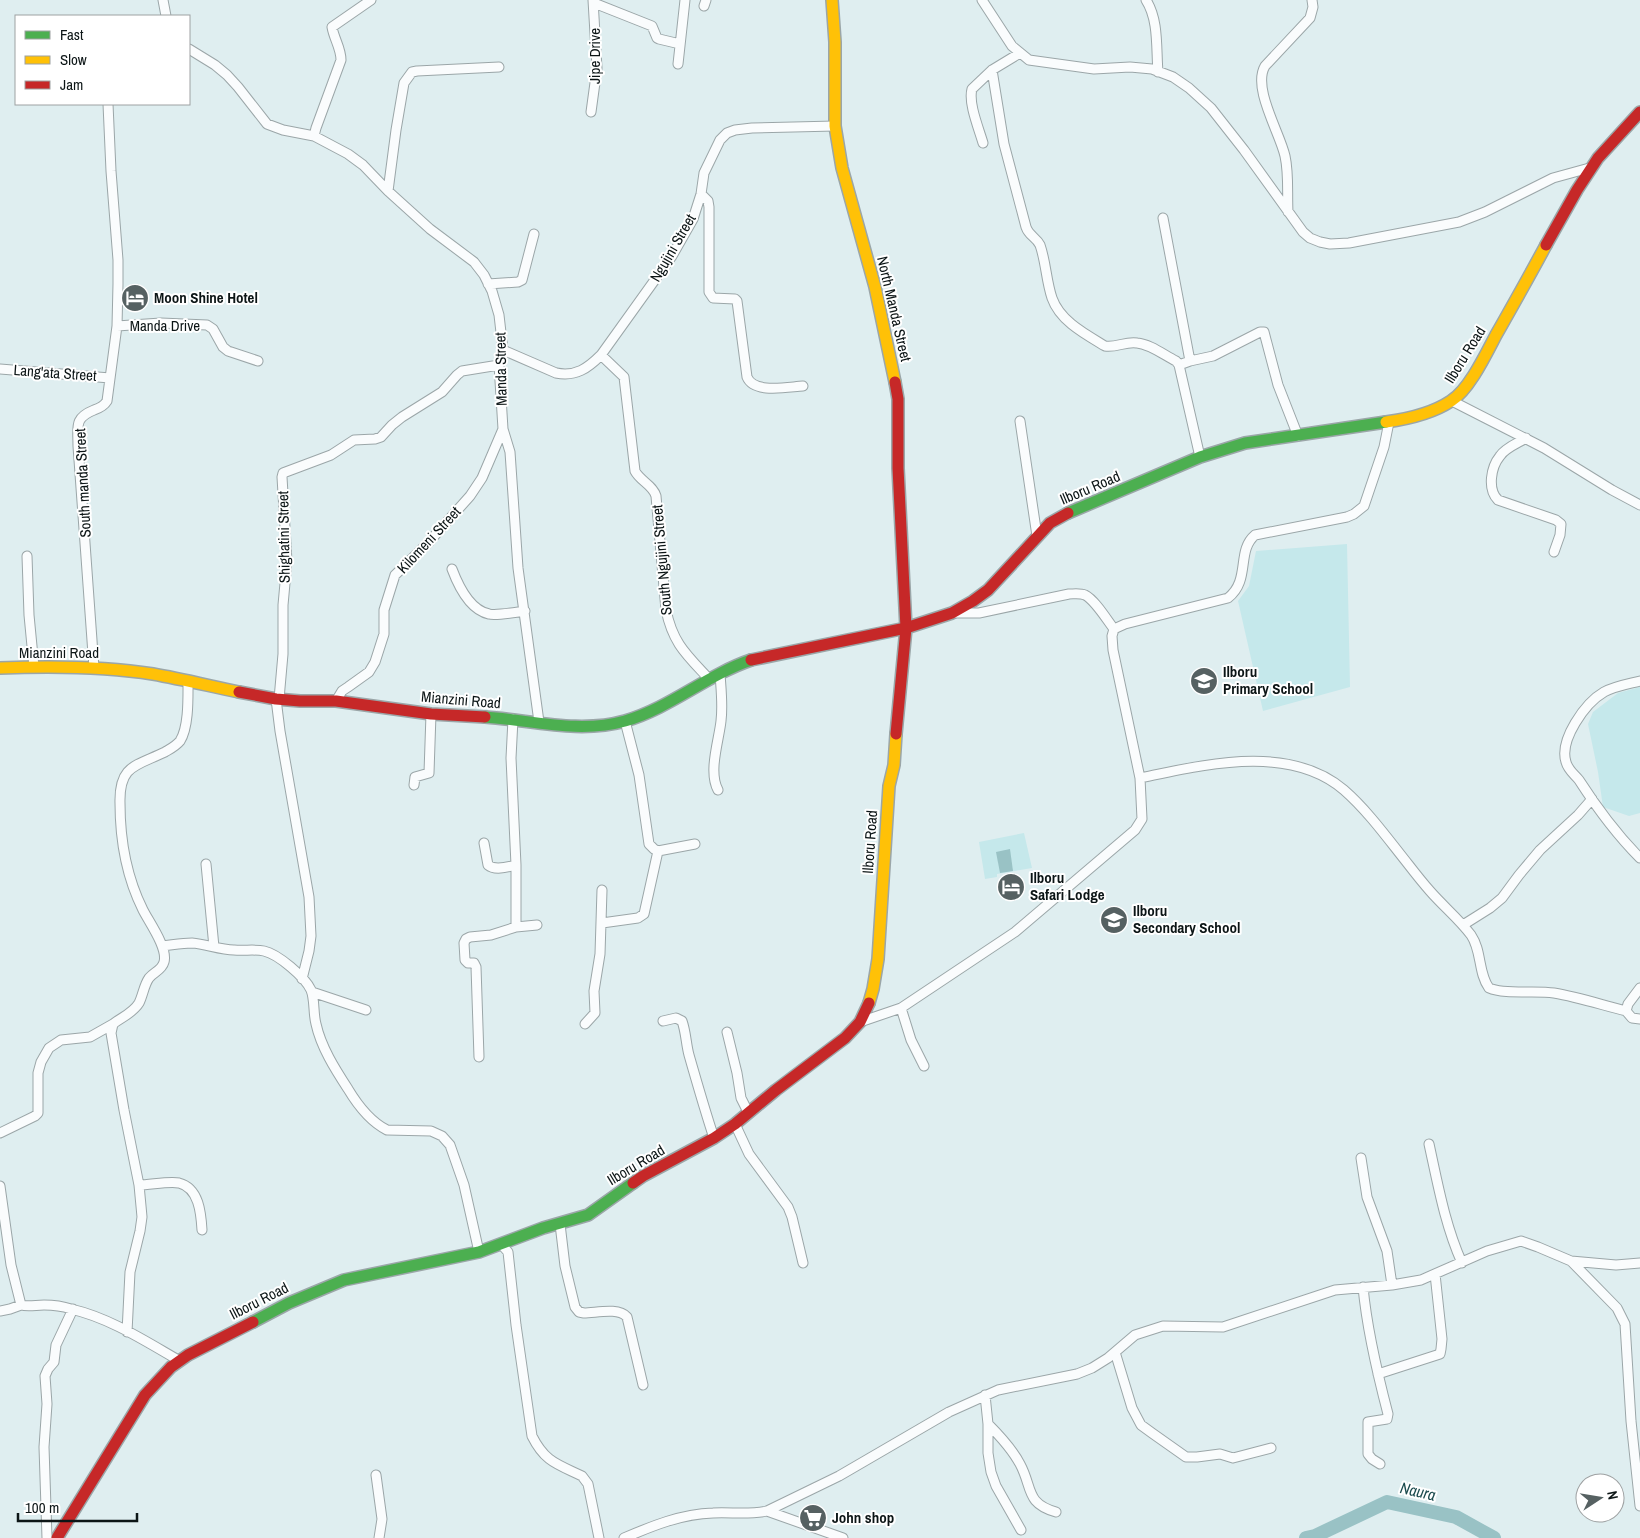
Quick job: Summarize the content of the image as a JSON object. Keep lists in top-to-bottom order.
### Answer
{
  "streets": {
    "street": [
      "Jipe Drive",
      "Ngujini Street",
      "North Manda Street",
      "Manda Drive",
      "Ilboru Road",
      "Manda Street",
      "Lang'ata Street",
      "South manda Street",
      "Shighatini Street",
      "Kilomeni Street",
      "South Ngujini Street",
      "Mianzini Road"
    ]
  },
  "crossings": [
    ["Ngujini Street", "North Manda Street"],
    ["Ngujini Street", "Manda Street"],
    ["Ngujini Street", "South Ngujini Street"],
    ["North Manda Street", "Ilboru Road"],
    ["North Manda Street", "Mianzini Road"],
    ["Manda Drive", "South manda Street"],
    ["Ilboru Road", "Mianzini Road"],
    ["Manda Street", "Shighatini Street"],
    ["Manda Street", "Kilomeni Street"],
    ["Manda Street", "Mianzini Road"],
    ["Lang'ata Street", "South manda Street"],
    ["South manda Street", "Mianzini Road"],
    ["Shighatini Street", "Mianzini Road"],
    ["Kilomeni Street", "Mianzini Road"],
    ["South Ngujini Street", "Mianzini Road"]
  ],
  "water": ["Naura"],
  "places": {
    "hotel": ["Moon Shine Hotel", "Ilboru Safari Lodge"],
    "school or university": ["Ilboru Primary School", "Ilboru Secondary School"],
    "supermarket": ["John shop"]
  },
  "legend": ["Fast", "Slow", "Jam"],
  "scale_bar": "100 m",
  "north": "right"
}
